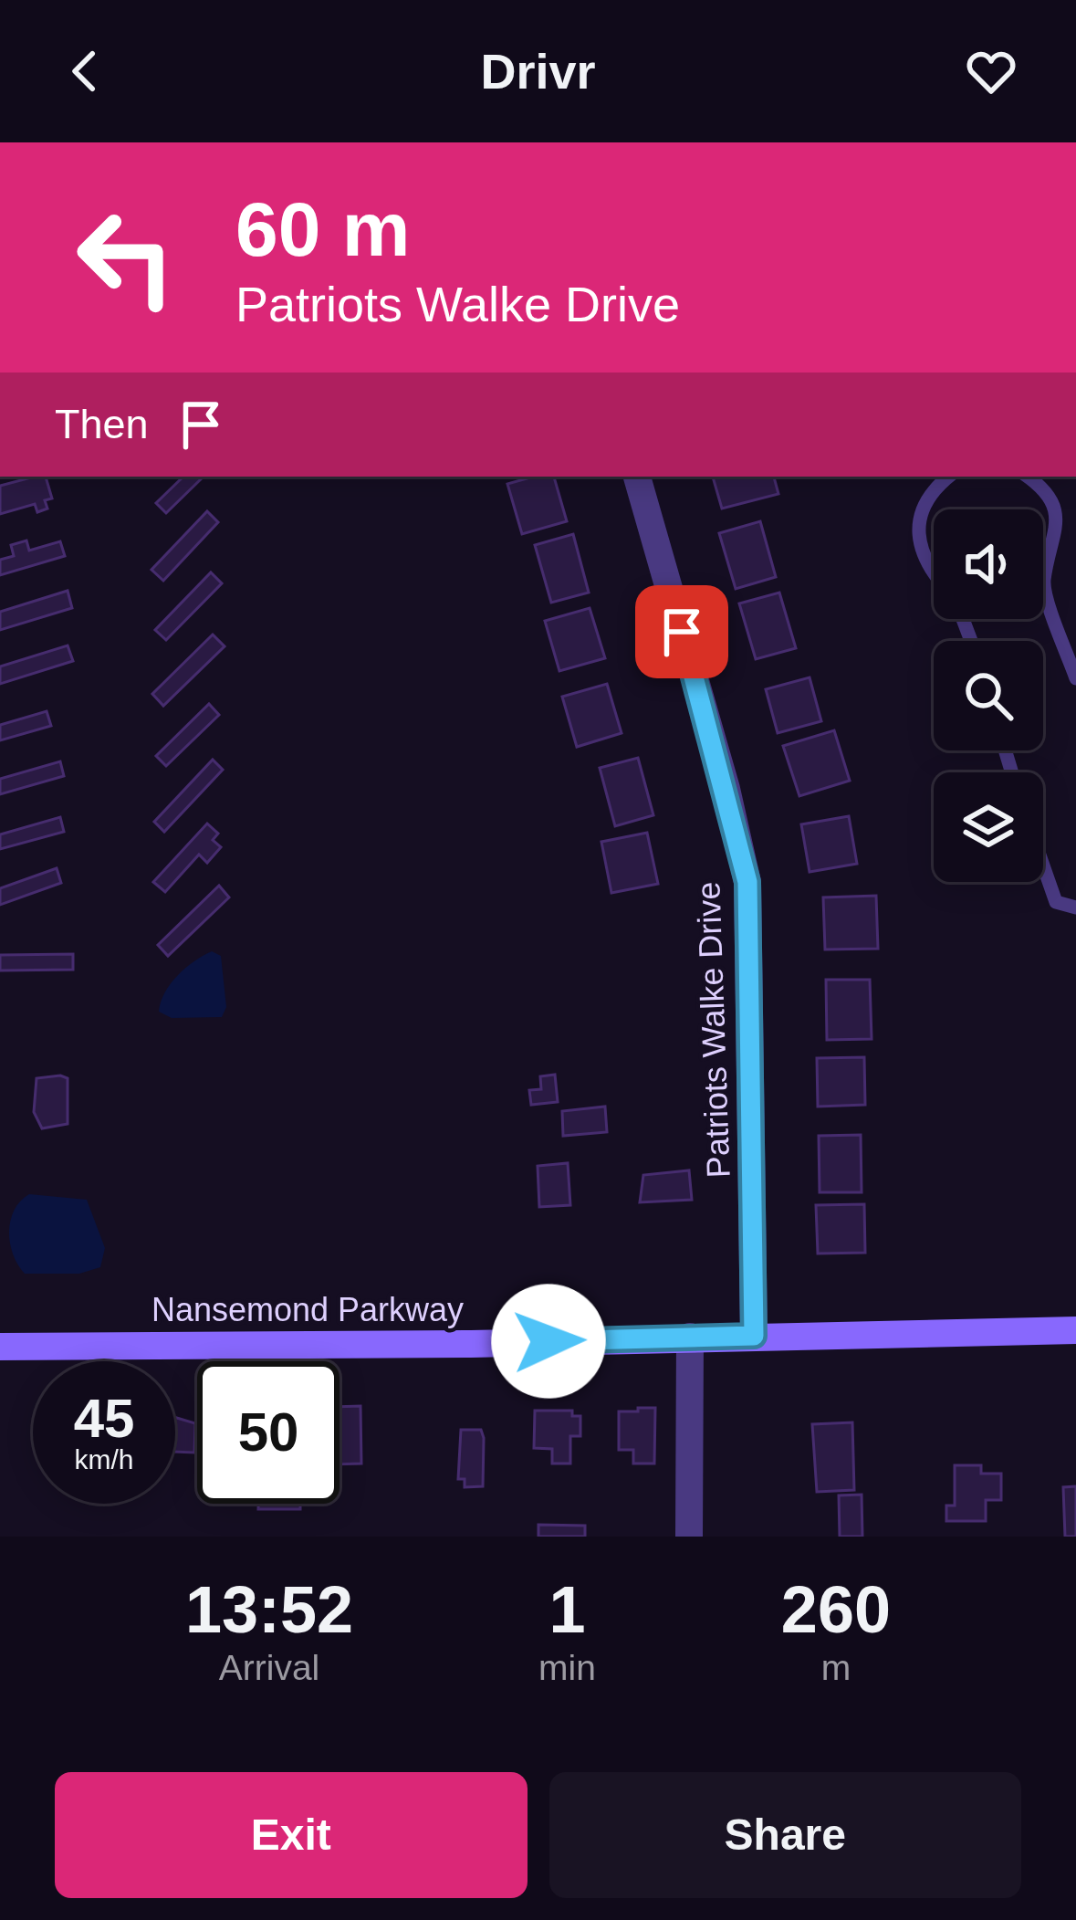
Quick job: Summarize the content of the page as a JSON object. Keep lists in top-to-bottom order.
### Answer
{
  "streets": {
    "main road": ["Nansemond Parkway"],
    "street": ["Patriots Walke Drive"]
  },
  "crossings": [
    ["Patriots Walke Drive", "Nansemond Parkway"]
  ],
  "page": {
    "header": "Drivr",
    "turn": ["60 m", "Patriots Walke Drive"],
    "then": "Then",
    "speed": "45 km/h",
    "limit": "50",
    "eta": [
      "13:52",
      "Arrival",
      "1",
      "min",
      "260",
      "m"
    ],
    "buttons": ["Exit", "Share"]
  }
}
